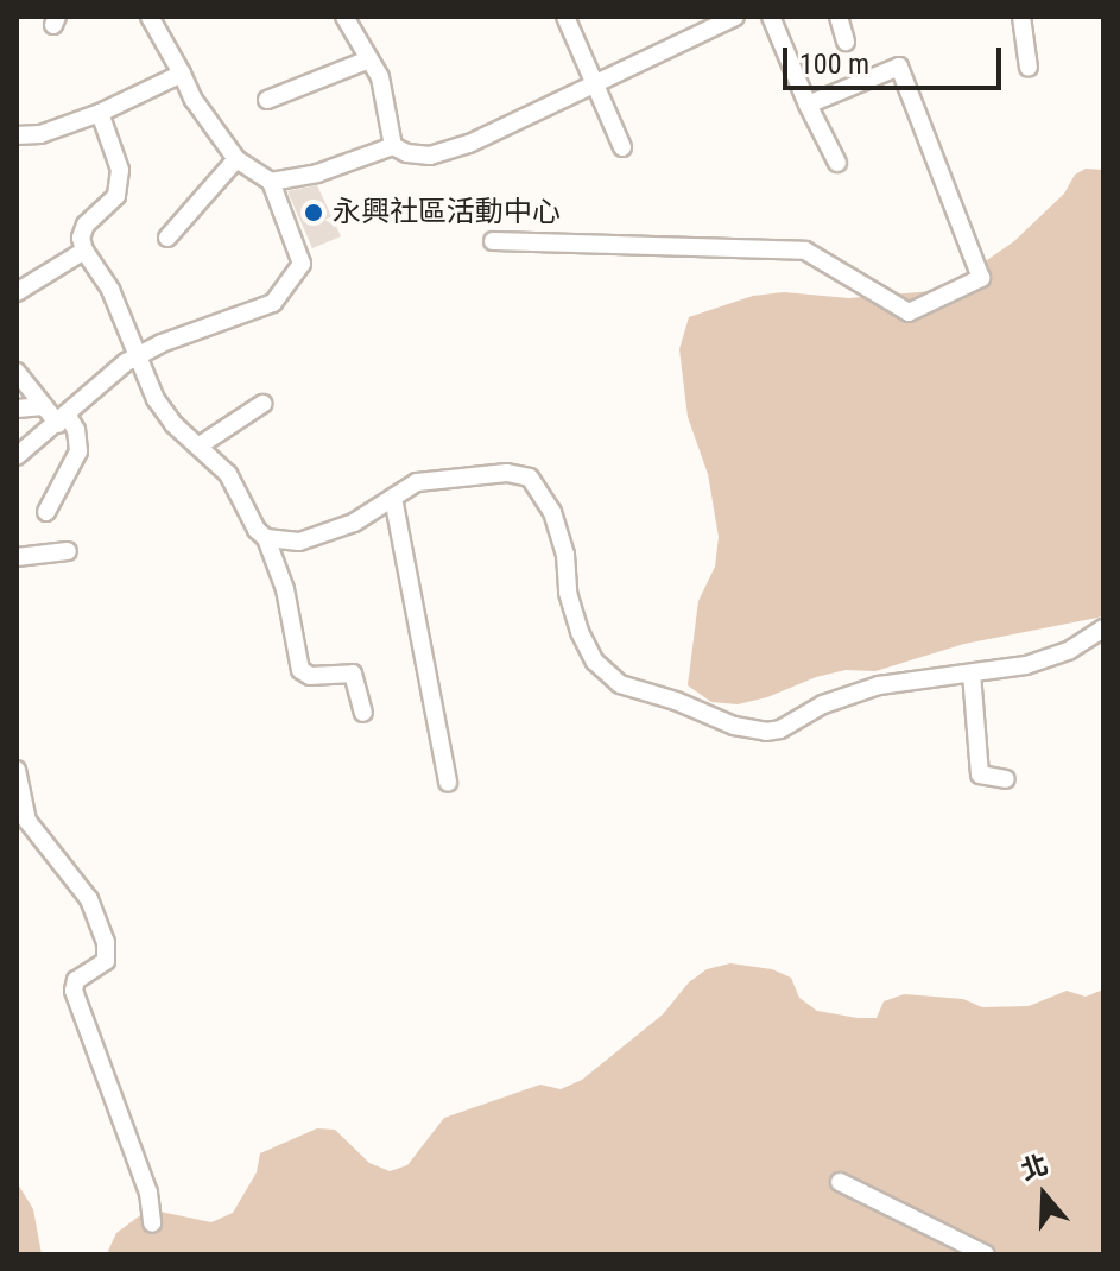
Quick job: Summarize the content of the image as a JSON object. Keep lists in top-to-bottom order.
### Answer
{
  "places": ["永興社區活動中心"],
  "scale_bar": "100 m",
  "north": "top"
}
